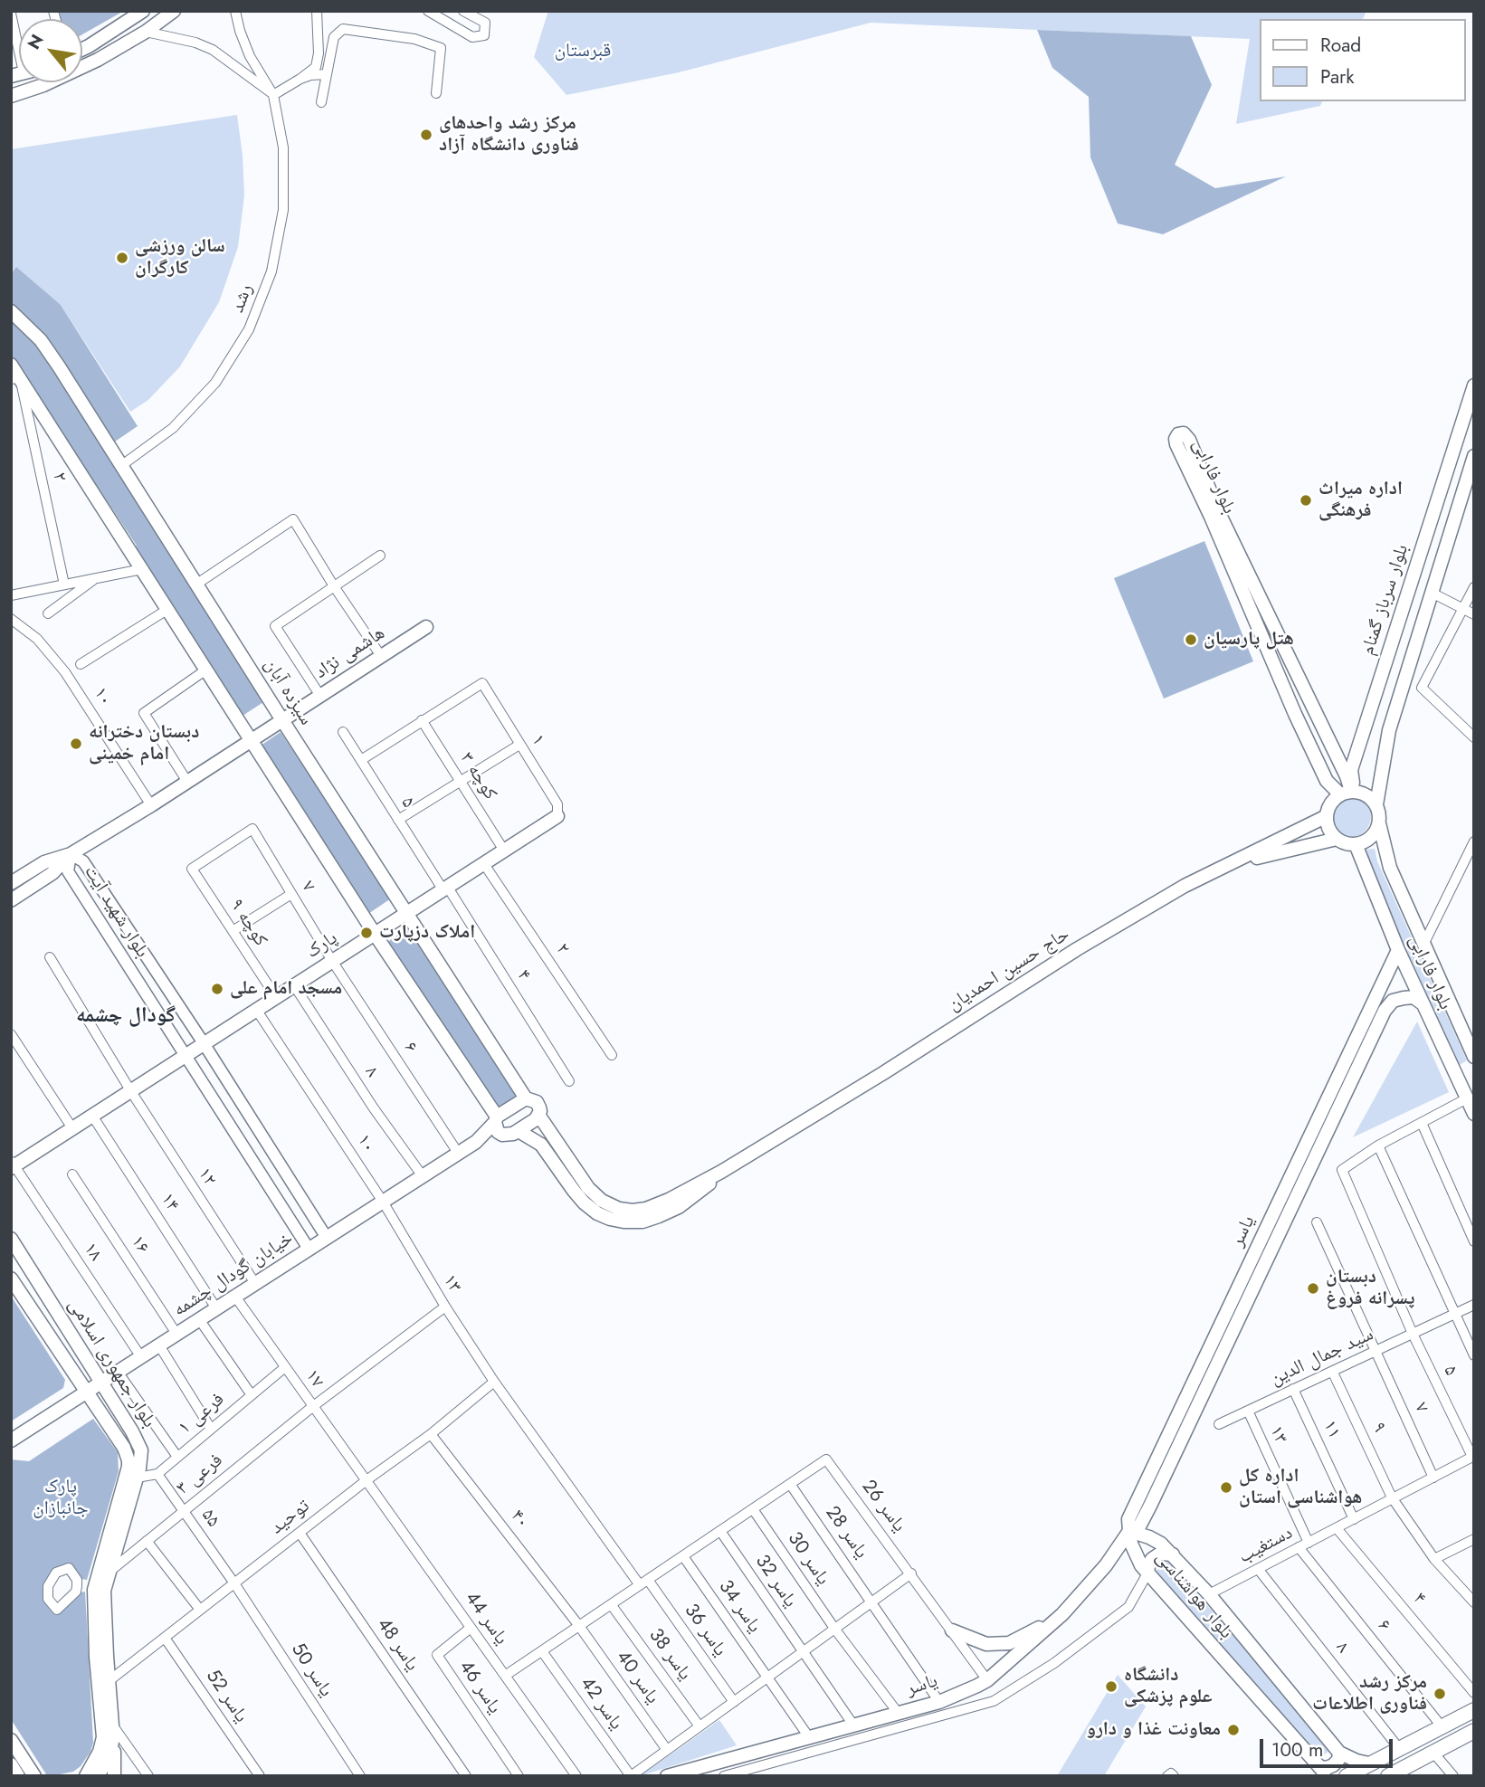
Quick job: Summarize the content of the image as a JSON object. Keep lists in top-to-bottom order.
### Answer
{
  "streets": {
    "main road": [
      "بلوار فارابی",
      "بلوار سرباز گمنام",
      "هاشمی نژاد",
      "سیزده آبان",
      "پارک",
      "حاج حسین احمدیان",
      "یاسر",
      "خیابان گودال چشمه",
      "بلوار جمهوری اسلامی",
      "بلوار هواشناسی"
    ],
    "street": [
      "رشد",
      "۲",
      "۱۰",
      "۱",
      "کوچه ۳",
      "۵",
      "۷",
      "بلوار شهید آیت",
      "کوچه ۹",
      "۴",
      "۶",
      "۸",
      "۱۲",
      "۱۴",
      "۱۶",
      "۱۸",
      "۱۳",
      "سید جمال الدین",
      "۱۷",
      "فرعی ۱",
      "۹",
      "۱۱",
      "فرعی ۳",
      "یاسر 26",
      "توحید",
      "۵۵",
      "۴۰",
      "یاسر 28",
      "دستغیب",
      "یاسر 30",
      "یاسر 32",
      "یاسر 34",
      "یاسر 44",
      "یاسر 36",
      "یاسر 48",
      "یاسر 38",
      "یاسر 50",
      "یاسر 40",
      "یاسر 46",
      "یاسر 52",
      "یاسر 42"
    ]
  },
  "crossings": [
    ["رشد", "سیزده آبان"],
    ["۲", "پارک"],
    ["بلوار فارابی", "بلوار سرباز گمنام"],
    ["بلوار فارابی", "حاج حسین احمدیان"],
    ["بلوار فارابی", "یاسر"],
    ["بلوار سرباز گمنام", "حاج حسین احمدیان"],
    ["هاشمی نژاد", "سیزده آبان"],
    ["هاشمی نژاد", "۱۰"],
    ["هاشمی نژاد", "بلوار شهید آیت"],
    ["سیزده آبان", "پارک"],
    ["سیزده آبان", "حاج حسین احمدیان"],
    ["۱۰", "پارک"],
    ["۱۰", "خیابان گودال چشمه"],
    ["۱۰", "۱۳"],
    ["۱", "کوچه ۳"],
    ["۱", "پارک"],
    ["کوچه ۳", "پارک"],
    ["۵", "پارک"],
    ["۵", "۴"],
    ["۵", "سید جمال الدین"],
    ["۵", "دستغیب"],
    ["۷", "کوچه ۹"],
    ["۷", "پارک"],
    ["۷", "۶"],
    ["۷", "سید جمال الدین"],
    ["۷", "دستغیب"],
    ["بلوار شهید آیت", "پارک"],
    ["بلوار شهید آیت", "خیابان گودال چشمه"],
    ["کوچه ۹", "پارک"],
    ["پارک", "۴"],
    ["پارک", "۶"],
    ["پارک", "۸"],
    ["پارک", "۱۲"],
    ["پارک", "۱۴"],
    ["پارک", "۱۸"],
    ["۴", "دستغیب"],
    ["۶", "خیابان گودال چشمه"],
    ["۶", "دستغیب"],
    ["۸", "خیابان گودال چشمه"],
    ["۸", "دستغیب"],
    ["۱۲", "خیابان گودال چشمه"],
    ["۱۴", "خیابان گودال چشمه"],
    ["یاسر", "یاسر 26"],
    ["یاسر", "یاسر 28"],
    ["یاسر", "یاسر 30"],
    ["یاسر", "یاسر 32"],
    ["یاسر", "بلوار هواشناسی"],
    ["یاسر", "یاسر 34"],
    ["۱۶", "خیابان گودال چشمه"],
    ["۱۸", "خیابان گودال چشمه"],
    ["خیابان گودال چشمه", "۱۳"],
    ["خیابان گودال چشمه", "بلوار جمهوری اسلامی"],
    ["خیابان گودال چشمه", "۱۷"],
    ["۱۳", "سید جمال الدین"],
    ["۱۳", "فرعی ۳"],
    ["۱۳", "توحید"],
    ["۱۳", "دستغیب"],
    ["۱۳", "یاسر 36"],
    ["سید جمال الدین", "۹"],
    ["سید جمال الدین", "۱۱"],
    ["بلوار جمهوری اسلامی", "فرعی ۳"],
    ["بلوار جمهوری اسلامی", "توحید"],
    ["۱۷", "فرعی ۱"],
    ["۱۷", "فرعی ۳"],
    ["۱۷", "توحید"],
    ["۱۷", "یاسر 44"],
    ["فرعی ۱", "۵۵"],
    ["۹", "دستغیب"],
    ["۱۱", "دستغیب"],
    ["فرعی ۳", "۵۵"],
    ["یاسر 26", "یاسر 28"],
    ["توحید", "۵۵"],
    ["توحید", "۴۰"],
    ["توحید", "یاسر 44"],
    ["توحید", "یاسر 48"],
    ["توحید", "یاسر 50"],
    ["توحید", "یاسر 52"],
    ["۵۵", "یاسر 50"],
    ["۴۰", "یاسر 40"],
    ["دستغیب", "بلوار هواشناسی"],
    ["یاسر 44", "یاسر 46"]
  ],
  "districts": ["گودال چشمه"],
  "parks": ["قبرستان", "پارک جانبازان"],
  "places": [
    "مرکز رشد واحدهای فناوری دانشگاه آزاد",
    "سالن ورزشی کارگران",
    "اداره میراث فرهنگی",
    "هتل پارسیان",
    "دبستان دخترانه امام خمینی",
    "املاک دزپارت",
    "مسجد امام علی",
    "دبستان پسرانه فروغ",
    "اداره کل هواشناسی استان",
    "دانشگاه علوم پزشکی",
    "مرکز رشد فناوری اطلاعات",
    "معاونت غذا و دارو"
  ],
  "legend": ["Road", "Park"],
  "scale_bar": "100 m",
  "north": "top left"
}
